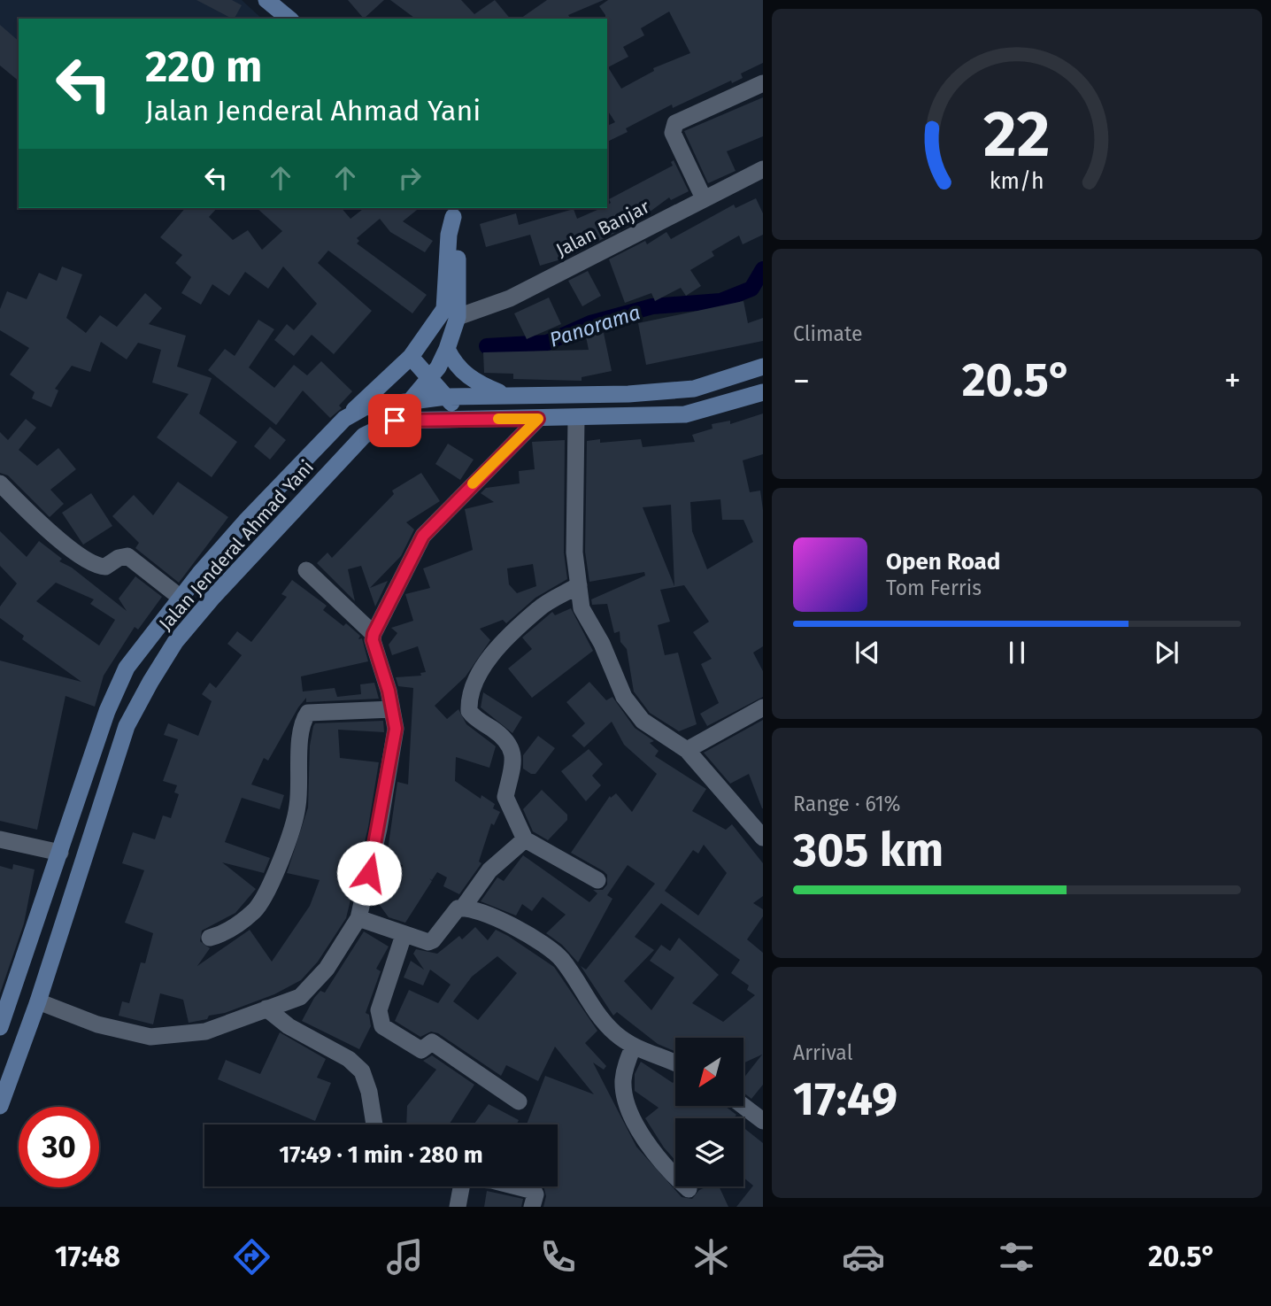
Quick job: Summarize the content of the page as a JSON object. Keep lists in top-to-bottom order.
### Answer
{
  "streets": {
    "main road": ["Jalan Jenderal Ahmad Yani"],
    "street": ["Jalan Banjar"]
  },
  "water": ["Panorama"],
  "north": "bottom left",
  "page": {
    "turn": ["220 m", "Jalan Jenderal Ahmad Yani"],
    "tile": [
      "Climate",
      ["Range · 61%", "305 km"],
      ["Arrival", "17:49"]
    ],
    "heat": ["−", "20.5°", "+"],
    "song": ["Open Road", "Tom Ferris"],
    "limit": "30",
    "trip": "17:49 · 1 min · 280 m",
    "tabs": ["17:48", "20.5°"],
    "gauge": ["22", "km/h"]
  }
}
